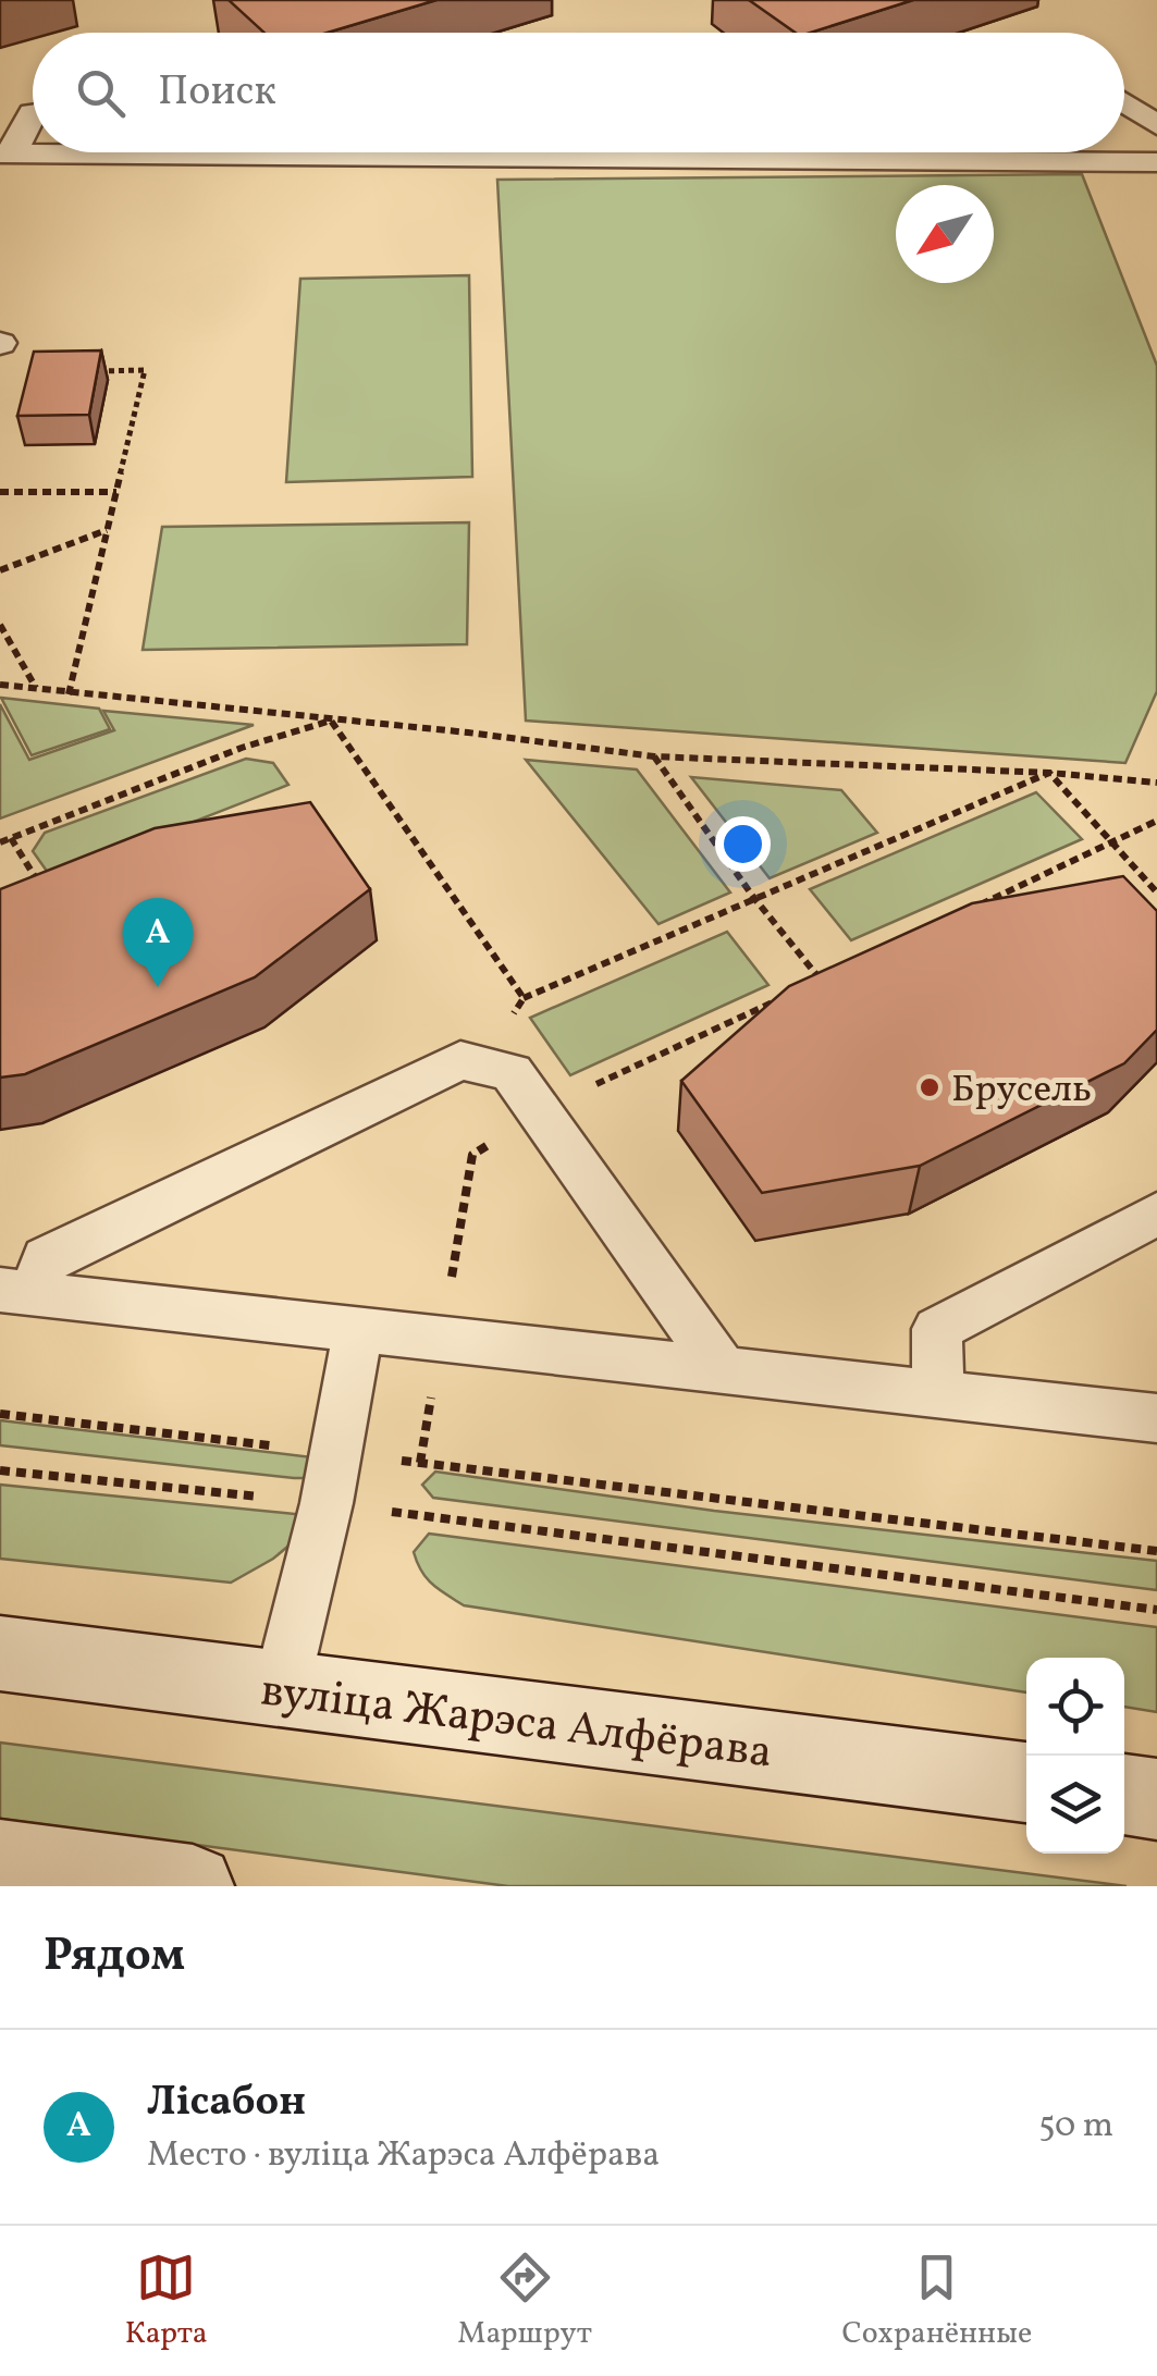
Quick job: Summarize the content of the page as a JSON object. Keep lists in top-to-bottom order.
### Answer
{
  "streets": {
    "main road": ["вуліца Жарэса Алфёрава"]
  },
  "places": ["Брусель"],
  "north": "bottom left",
  "page": {
    "search": "Поиск",
    "pins": "A",
    "heading": "Рядом",
    "list": [
      {
        "mark": "A",
        "name": "Лісабон",
        "note": "Место · вуліца Жарэса Алфёрава",
        "value": "50 m"
      }
    ],
    "nav": ["Карта", "Маршрут", "Сохранённые"]
  }
}
